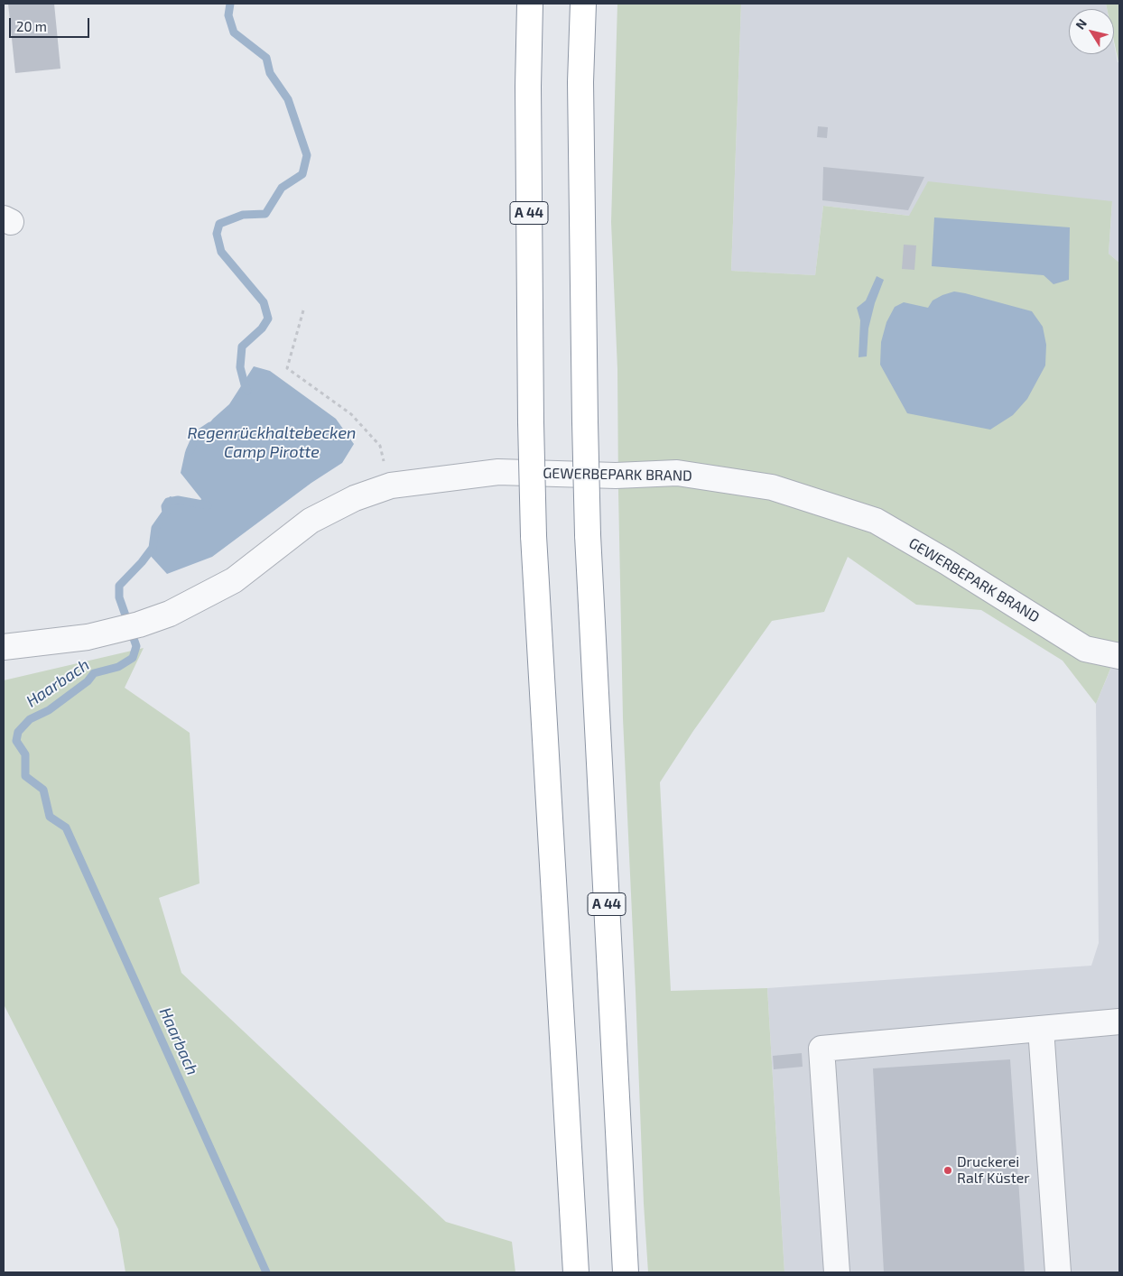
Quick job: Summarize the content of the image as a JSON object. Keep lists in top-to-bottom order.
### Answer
{
  "streets": {
    "highway": ["A 44"],
    "street": ["GEWERBEPARK BRAND"]
  },
  "water": ["Regenrückhaltebecken Camp Pirotte", "Haarbach"],
  "places": ["Druckerei Ralf Küster"],
  "scale_bar": "20 m",
  "north": "top left"
}
